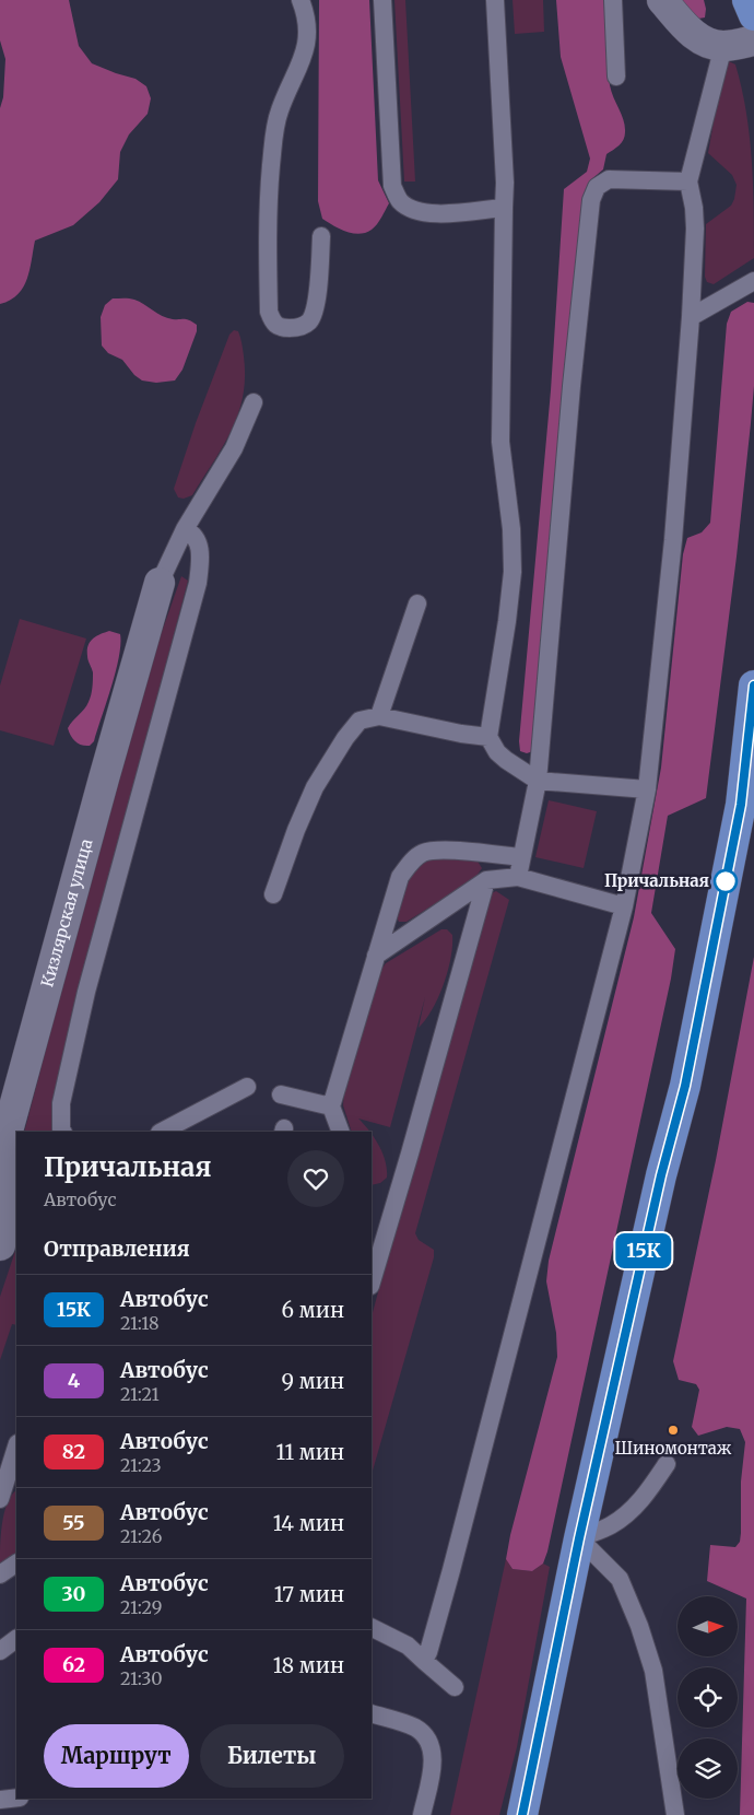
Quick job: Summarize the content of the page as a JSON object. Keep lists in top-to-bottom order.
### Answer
{
  "streets": {
    "street": ["Кизлярская улица"]
  },
  "places": ["Причальная", "Шиномонтаж"],
  "lines": ["bus line 15К"],
  "north": "right",
  "page": {
    "on_map": "15К",
    "heading": [
      ["Причальная", "Автобус"],
      "Отправления"
    ],
    "list": [
      {
        "mark": "15К",
        "name": "Автобус",
        "note": "21:18",
        "value": "6 мин"
      },
      {
        "mark": "4",
        "name": "Автобус",
        "note": "21:21",
        "value": "9 мин"
      },
      {
        "mark": "82",
        "name": "Автобус",
        "note": "21:23",
        "value": "11 мин"
      },
      {
        "mark": "55",
        "name": "Автобус",
        "note": "21:26",
        "value": "14 мин"
      },
      {
        "mark": "30",
        "name": "Автобус",
        "note": "21:29",
        "value": "17 мин"
      },
      {
        "mark": "62",
        "name": "Автобус",
        "note": "21:30",
        "value": "18 мин"
      }
    ],
    "buttons": ["Маршрут", "Билеты"]
  }
}
